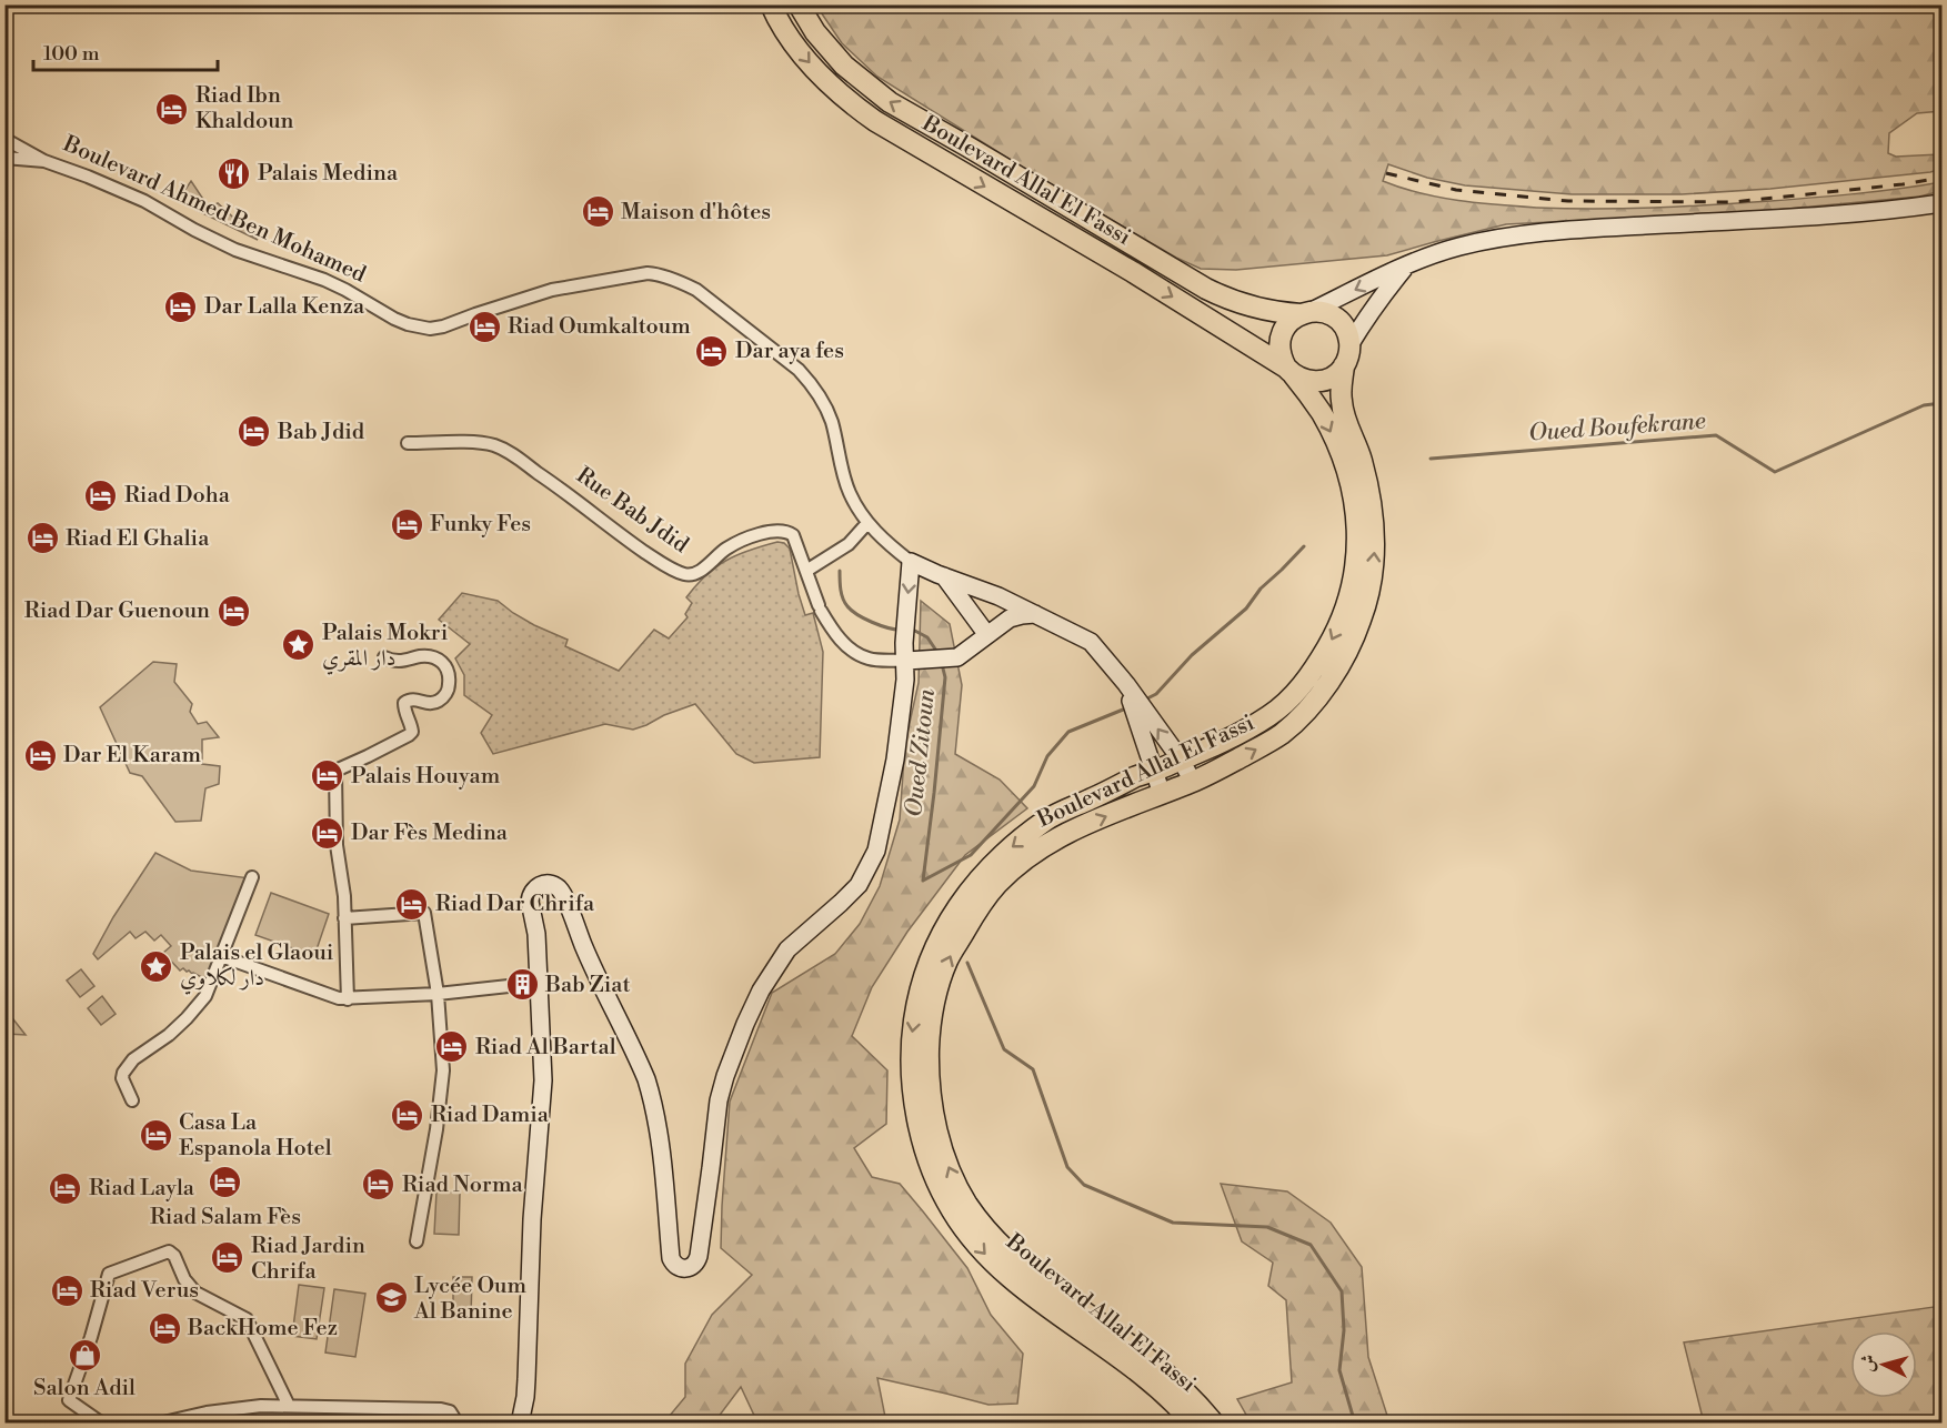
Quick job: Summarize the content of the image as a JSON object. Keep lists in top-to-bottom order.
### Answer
{
  "streets": {
    "main road": ["Boulevard Allal El Fassi", "Boulevard Ahmed Ben Mohamed", "Rue Bab Jdid"]
  },
  "crossings": [
    ["Boulevard Allal El Fassi", "Boulevard Ahmed Ben Mohamed"],
    ["Boulevard Ahmed Ben Mohamed", "Rue Bab Jdid"]
  ],
  "water": ["Oued Boufekrane", "Oued Zitoun"],
  "places": {
    "hotel": [
      "Riad Ibn Khaldoun",
      "Maison d'hôtes",
      "Dar Lalla Kenza",
      "Riad Oumkaltoum",
      "Dar aya fes",
      "Bab Jdid",
      "Riad Doha",
      "Funky Fes",
      "Riad El Ghalia",
      "Riad Dar Guenoun",
      "Dar El Karam",
      "Palais Houyam",
      "Dar Fès Medina",
      "Riad Dar Chrifa",
      "Riad Al Bartal",
      "Riad Damia",
      "Casa La Espanola Hotel",
      "Riad Salam Fès",
      "Riad Norma",
      "Riad Layla",
      "Riad Jardin Chrifa",
      "Riad Verus",
      "BackHome Fez"
    ],
    "restaurant": ["Palais Medina"],
    "place": ["Palais Mokri دار المقري", "Palais el Glaoui دار لكلاوي"],
    "building": ["Bab Ziat"],
    "school or university": ["Lycée Oum Al Banine"],
    "shop": ["Salon Adil"]
  },
  "scale_bar": "100 m",
  "north": "left"
}
